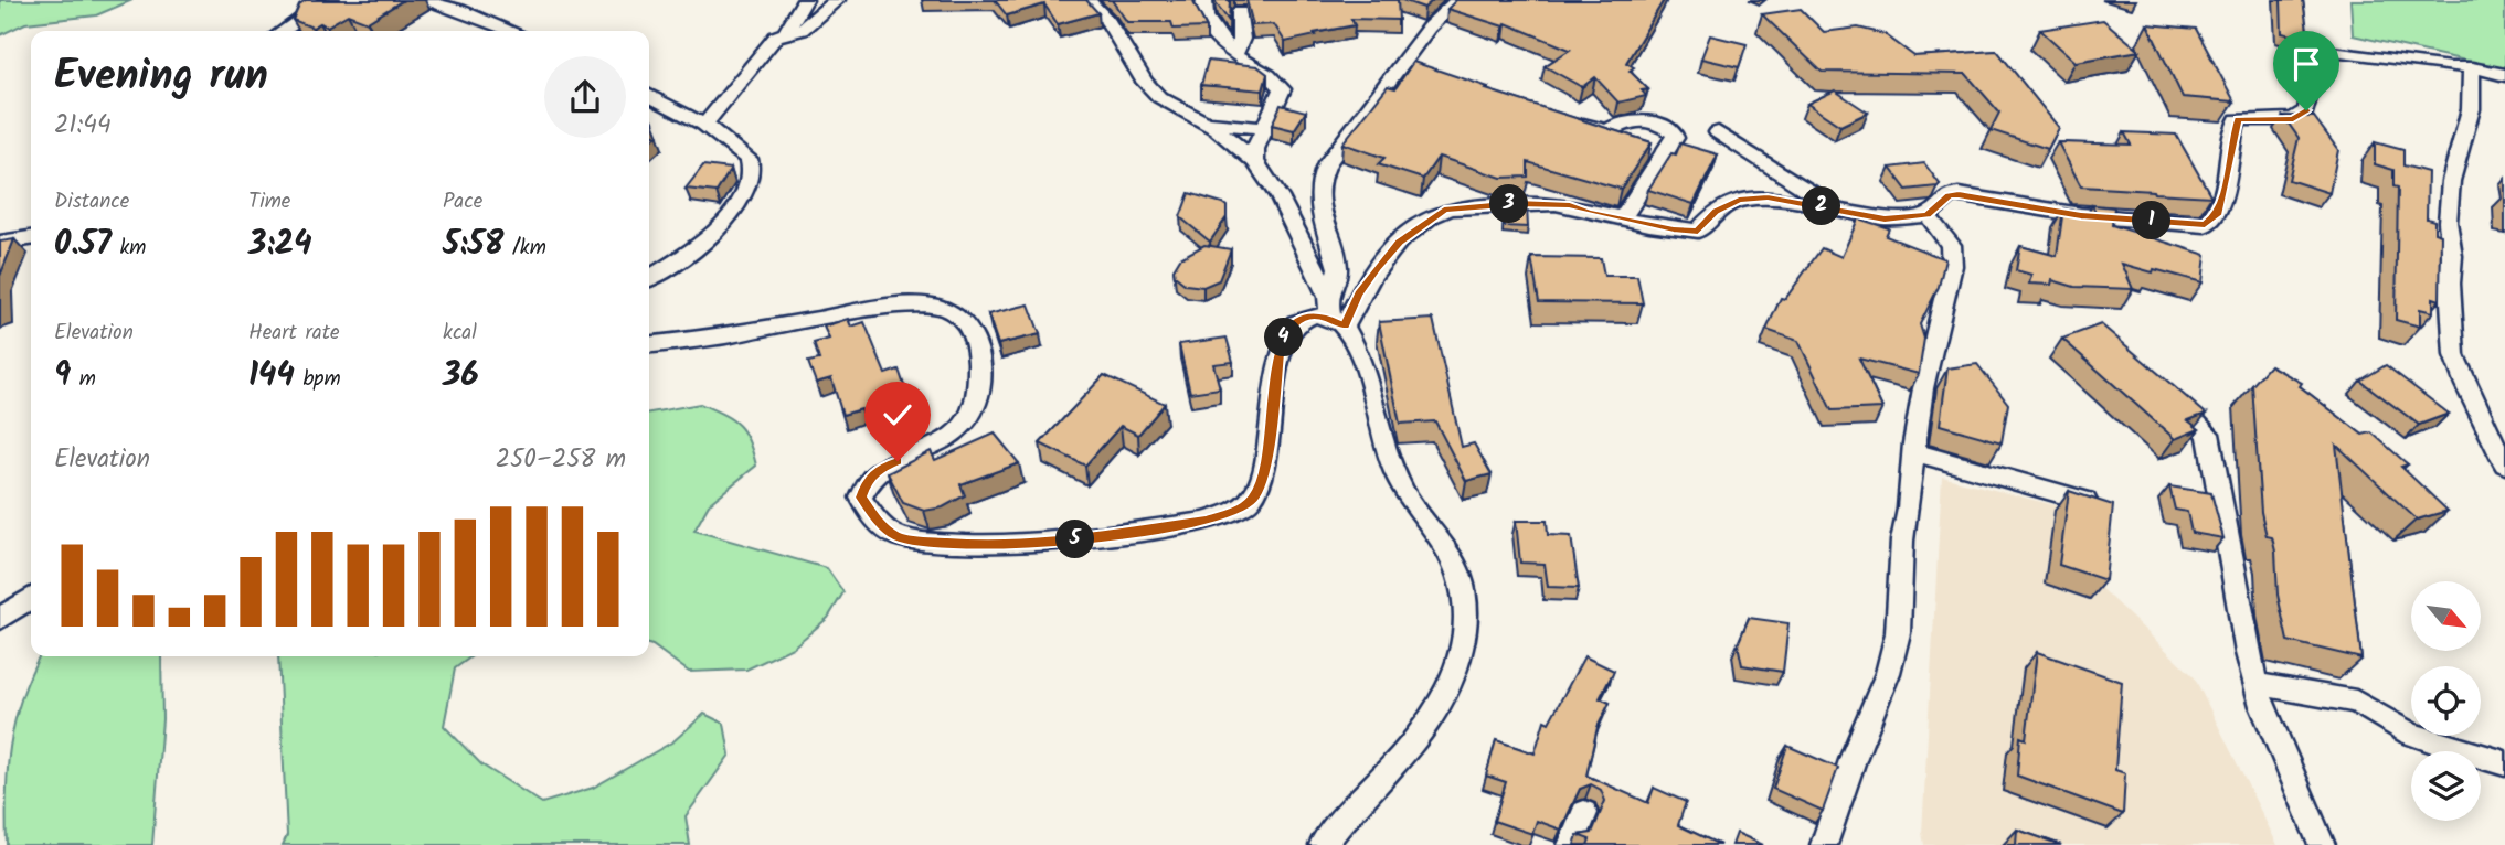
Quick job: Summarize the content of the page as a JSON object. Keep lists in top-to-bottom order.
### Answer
{
  "north": "bottom right",
  "page": {
    "heading": ["Evening run", "21:44"],
    "stats": [
      ["Distance", "0.57 km"],
      ["Time", "3:24"],
      ["Pace", "5:58 /km"],
      ["Elevation", "9 m"],
      ["Heart rate", "144 bpm"],
      ["kcal", "36"]
    ],
    "pins": [
      "3",
      "2",
      "1",
      "4",
      "5"
    ],
    "chart": ["Elevation", "250–258 m"]
  }
}
